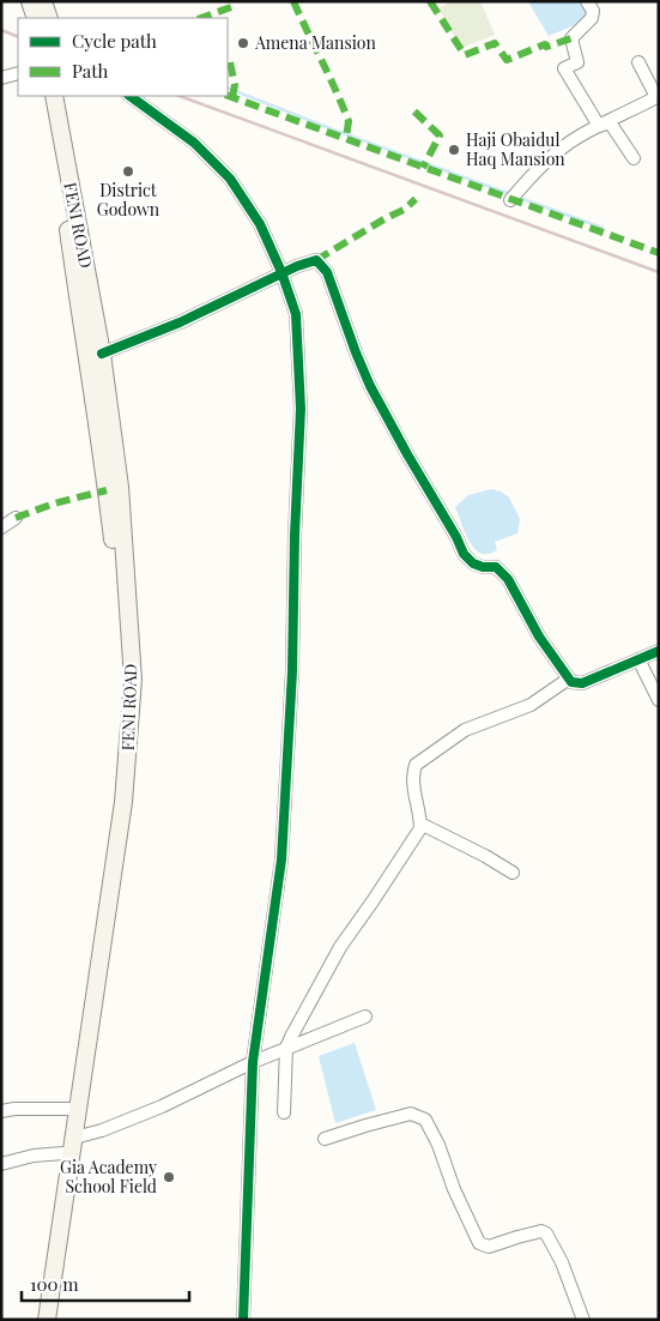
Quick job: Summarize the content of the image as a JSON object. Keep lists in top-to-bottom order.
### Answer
{
  "streets": {
    "main road": ["FENI ROAD"]
  },
  "places": [
    "Amena Mansion",
    "Haji Obaidul Haq Mansion",
    "District Godown",
    "Gia Academy School Field"
  ],
  "legend": ["Cycle path", "Path"],
  "scale_bar": "100 m"
}
